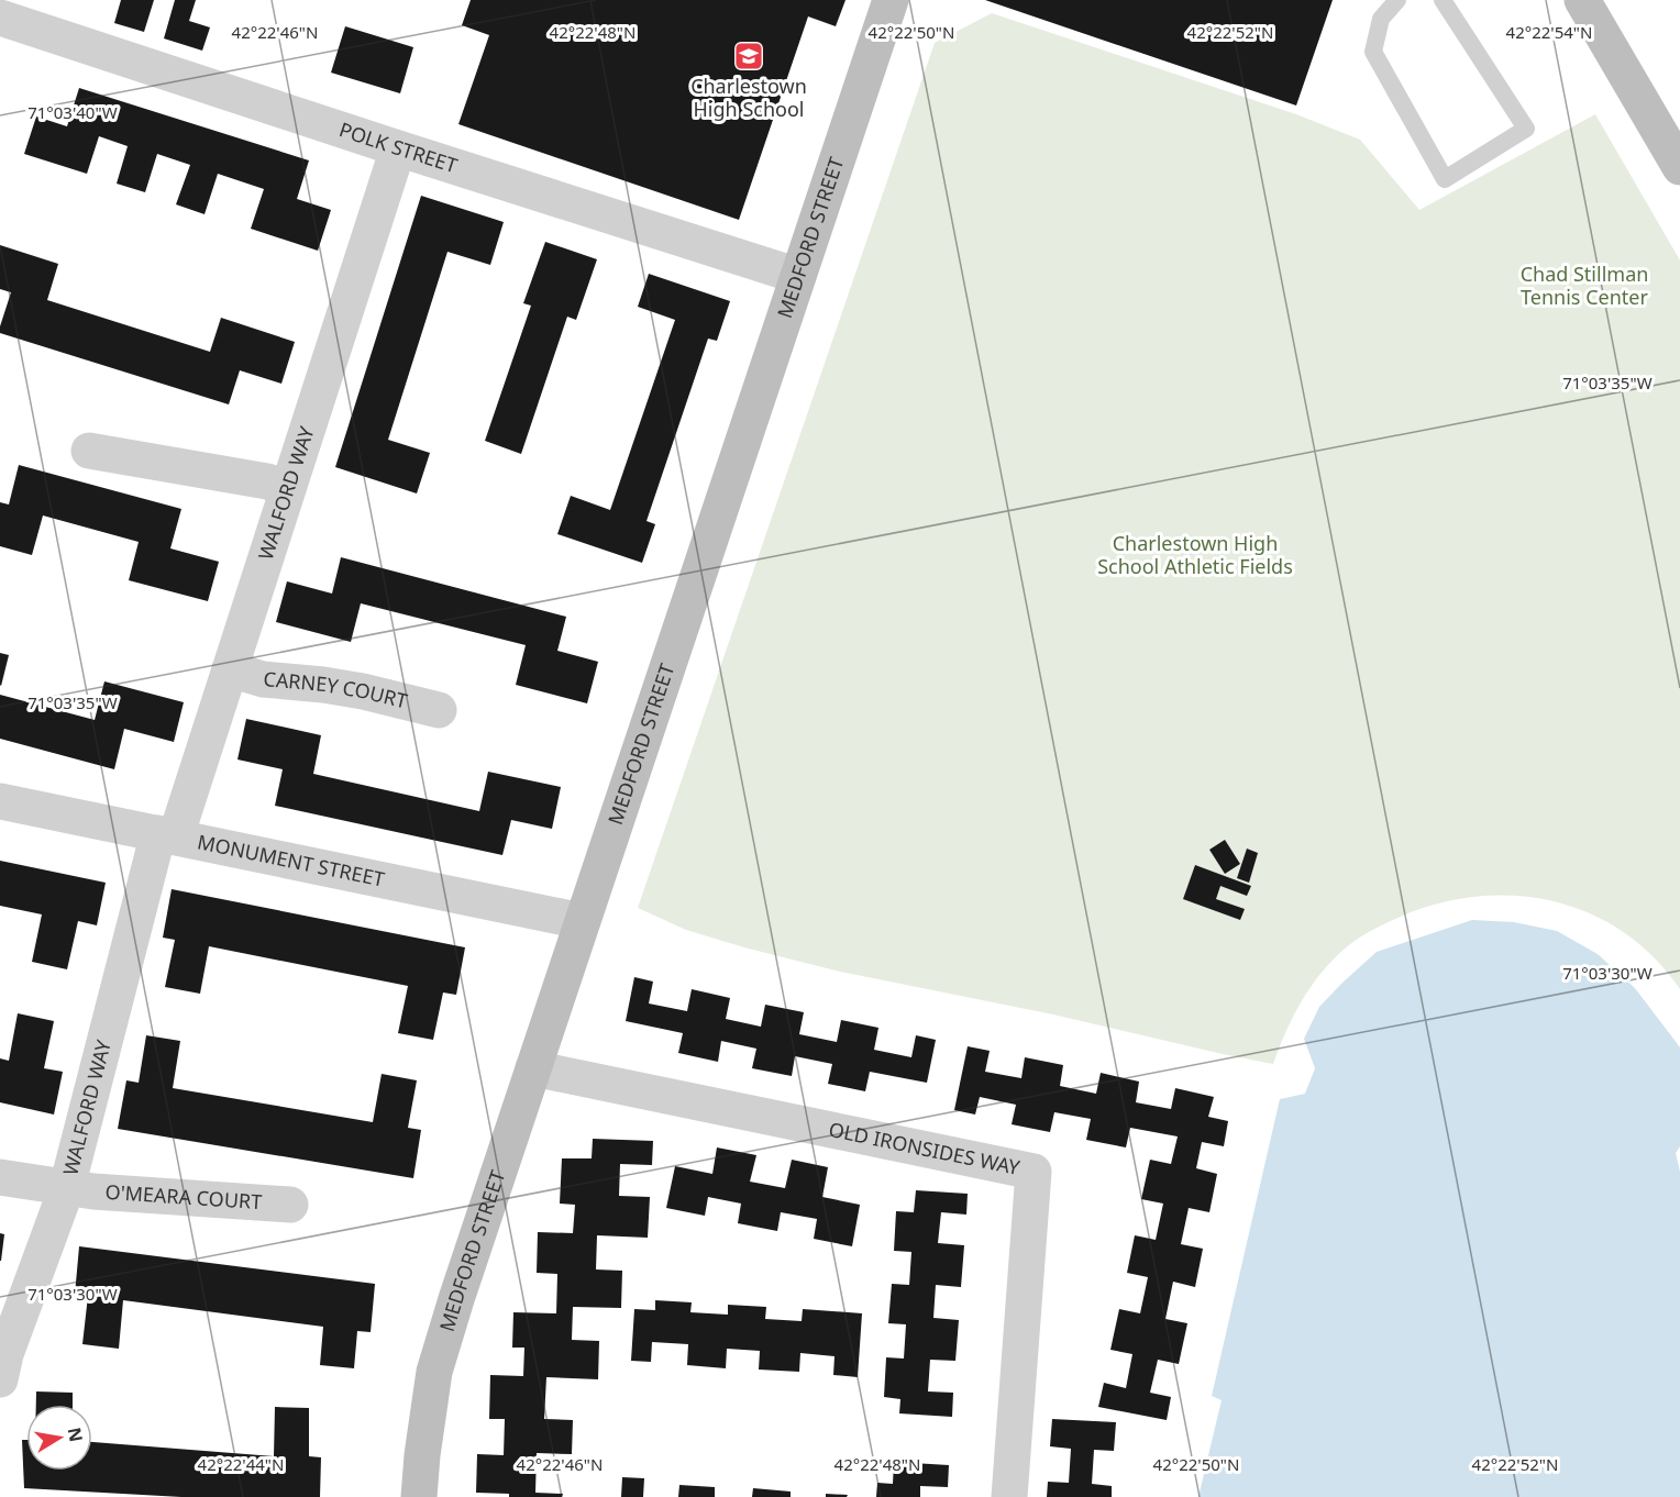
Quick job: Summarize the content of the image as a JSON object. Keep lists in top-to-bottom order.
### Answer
{
  "streets": {
    "main road": ["MEDFORD STREET"],
    "street": [
      "POLK STREET",
      "WALFORD WAY",
      "CARNEY COURT",
      "MONUMENT STREET",
      "OLD IRONSIDES WAY",
      "O'MEARA COURT"
    ]
  },
  "crossings": [
    ["POLK STREET", "MEDFORD STREET"],
    ["POLK STREET", "WALFORD WAY"],
    ["MEDFORD STREET", "MONUMENT STREET"],
    ["MEDFORD STREET", "OLD IRONSIDES WAY"],
    ["WALFORD WAY", "CARNEY COURT"],
    ["WALFORD WAY", "MONUMENT STREET"],
    ["WALFORD WAY", "O'MEARA COURT"]
  ],
  "parks": ["Chad Stillman Tennis Center", "Charlestown High School Athletic Fields"],
  "places": {
    "school or university": ["Charlestown High School"]
  },
  "north": "right",
  "coordinates": [
    "42°22'46\"N",
    "42°22'48\"N",
    "42°22'50\"N",
    "42°22'52\"N",
    "42°22'54\"N",
    "71°03'40\"W",
    "71°03'35\"W",
    "71°03'30\"W",
    "42°22'44\"N"
  ]
}
